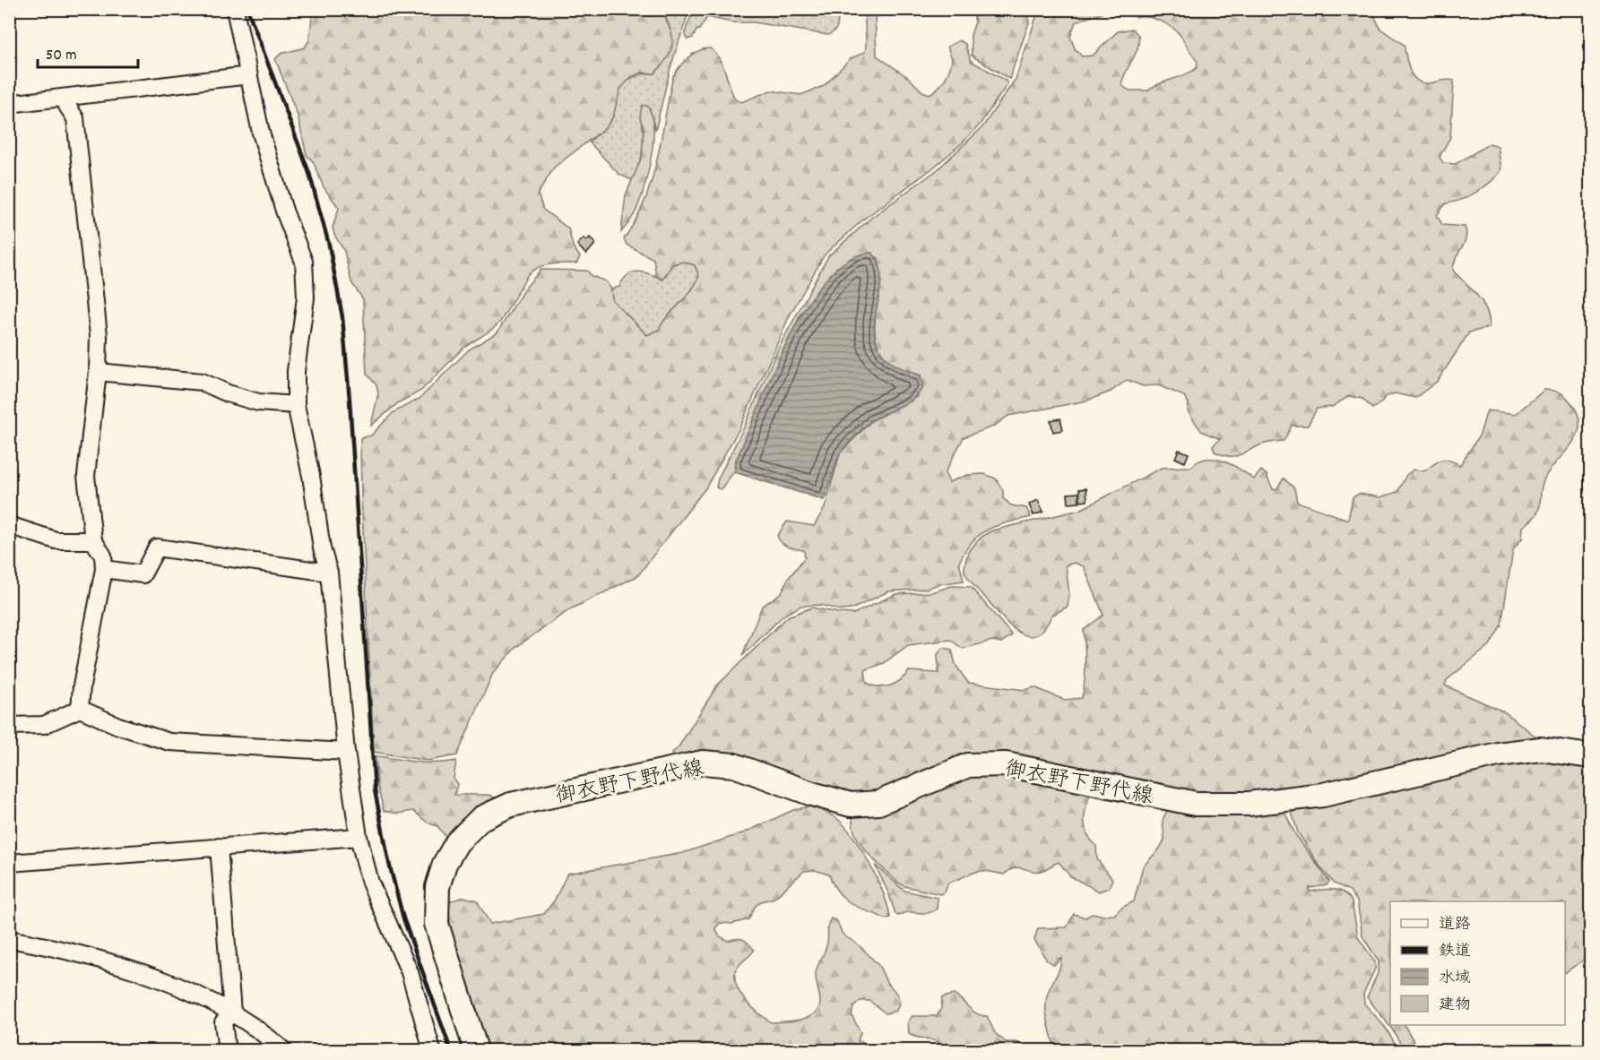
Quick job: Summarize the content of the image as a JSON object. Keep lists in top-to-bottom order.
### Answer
{
  "streets": {
    "main road": ["御衣野下野代線"]
  },
  "legend": [
    "道路",
    "鉄道",
    "水域",
    "建物"
  ],
  "scale_bar": "50 m"
}
